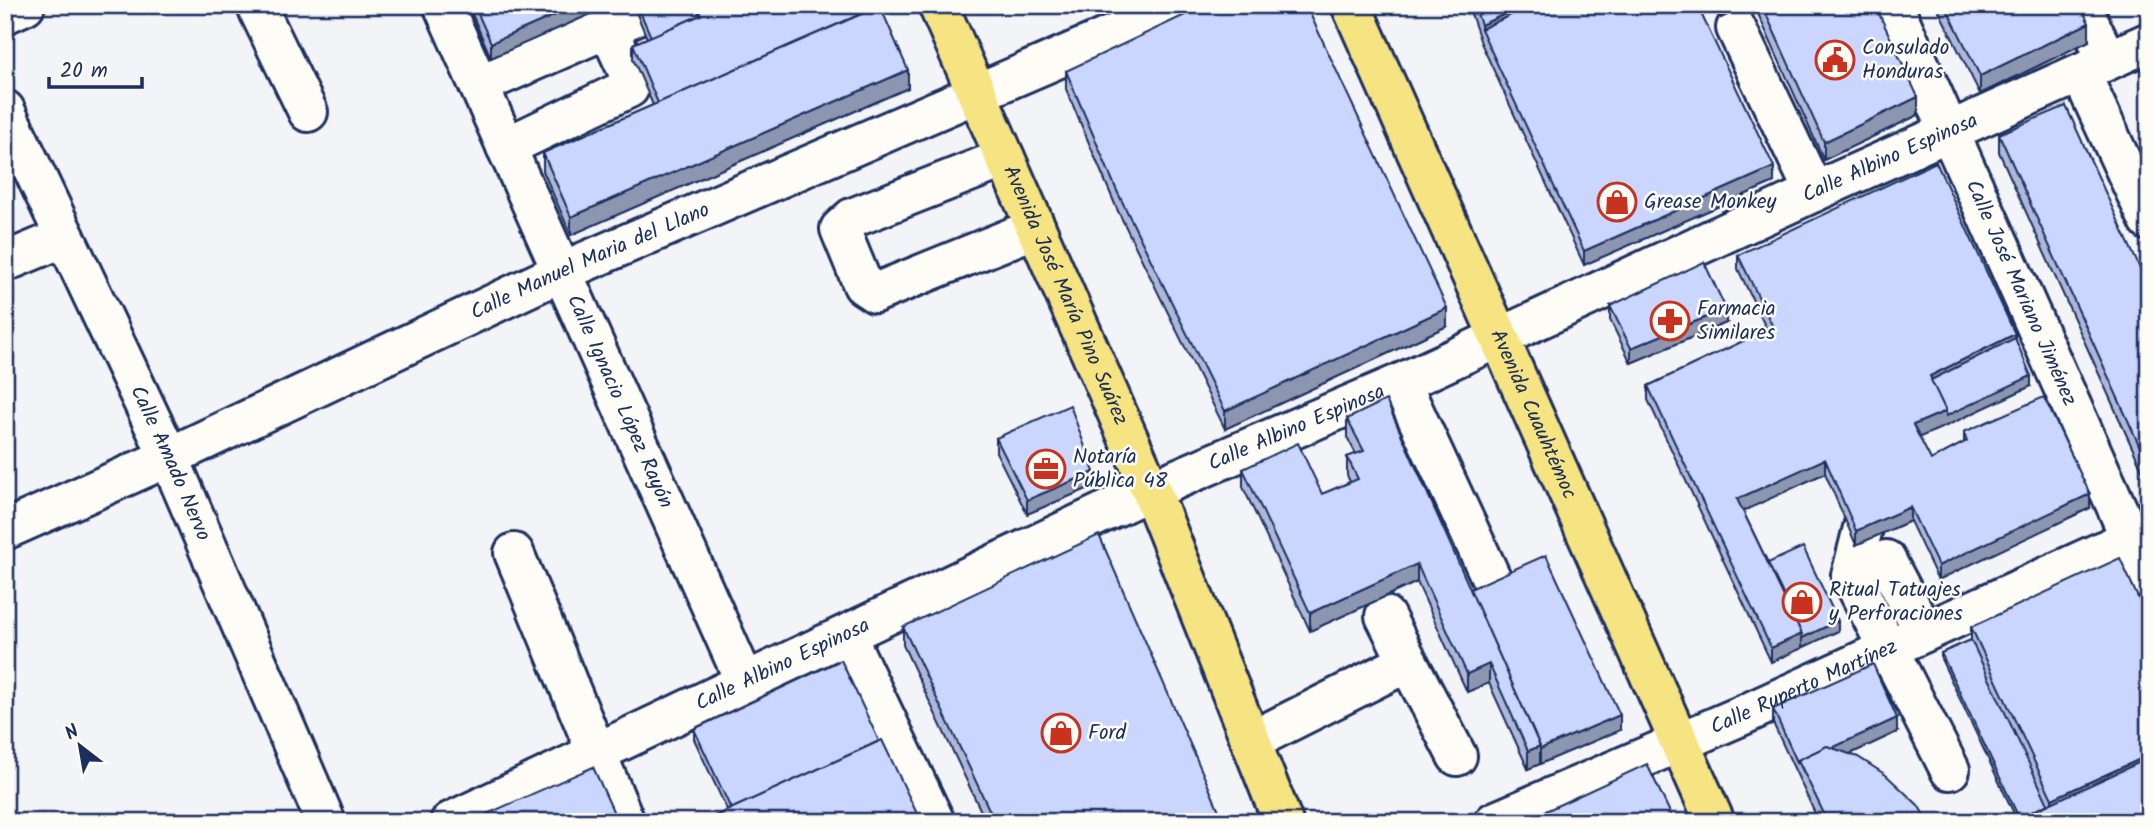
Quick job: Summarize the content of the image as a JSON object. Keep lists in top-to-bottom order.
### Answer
{
  "streets": {
    "highway": ["Avenida José María Pino Suárez", "Avenida Cuauhtémoc"],
    "street": [
      "Calle Albino Espinosa",
      "Calle Manuel Maria del Llano",
      "Calle José Mariano Jiménez",
      "Calle Ignacio López Rayón",
      "Calle Amado Nervo",
      "Calle Ruperto Martínez"
    ]
  },
  "crossings": [
    ["Calle Albino Espinosa", "Calle José Mariano Jiménez"],
    ["Calle Albino Espinosa", "Avenida José María Pino Suárez"],
    ["Calle Albino Espinosa", "Calle Ignacio López Rayón"],
    ["Calle Albino Espinosa", "Avenida Cuauhtémoc"],
    ["Calle Manuel Maria del Llano", "Avenida José María Pino Suárez"],
    ["Calle Manuel Maria del Llano", "Calle Ignacio López Rayón"],
    ["Calle Manuel Maria del Llano", "Calle Amado Nervo"],
    ["Calle José Mariano Jiménez", "Calle Ruperto Martínez"],
    ["Avenida Cuauhtémoc", "Calle Ruperto Martínez"]
  ],
  "places": {
    "public building": ["Consulado Honduras"],
    "shop": ["Grease Monkey", "Ritual Tatuajes y Perforaciones", "Ford"],
    "pharmacy": ["Farmacia Similares"],
    "office": ["Notaría Pública 48"]
  },
  "scale_bar": "20 m",
  "north": "top left"
}
